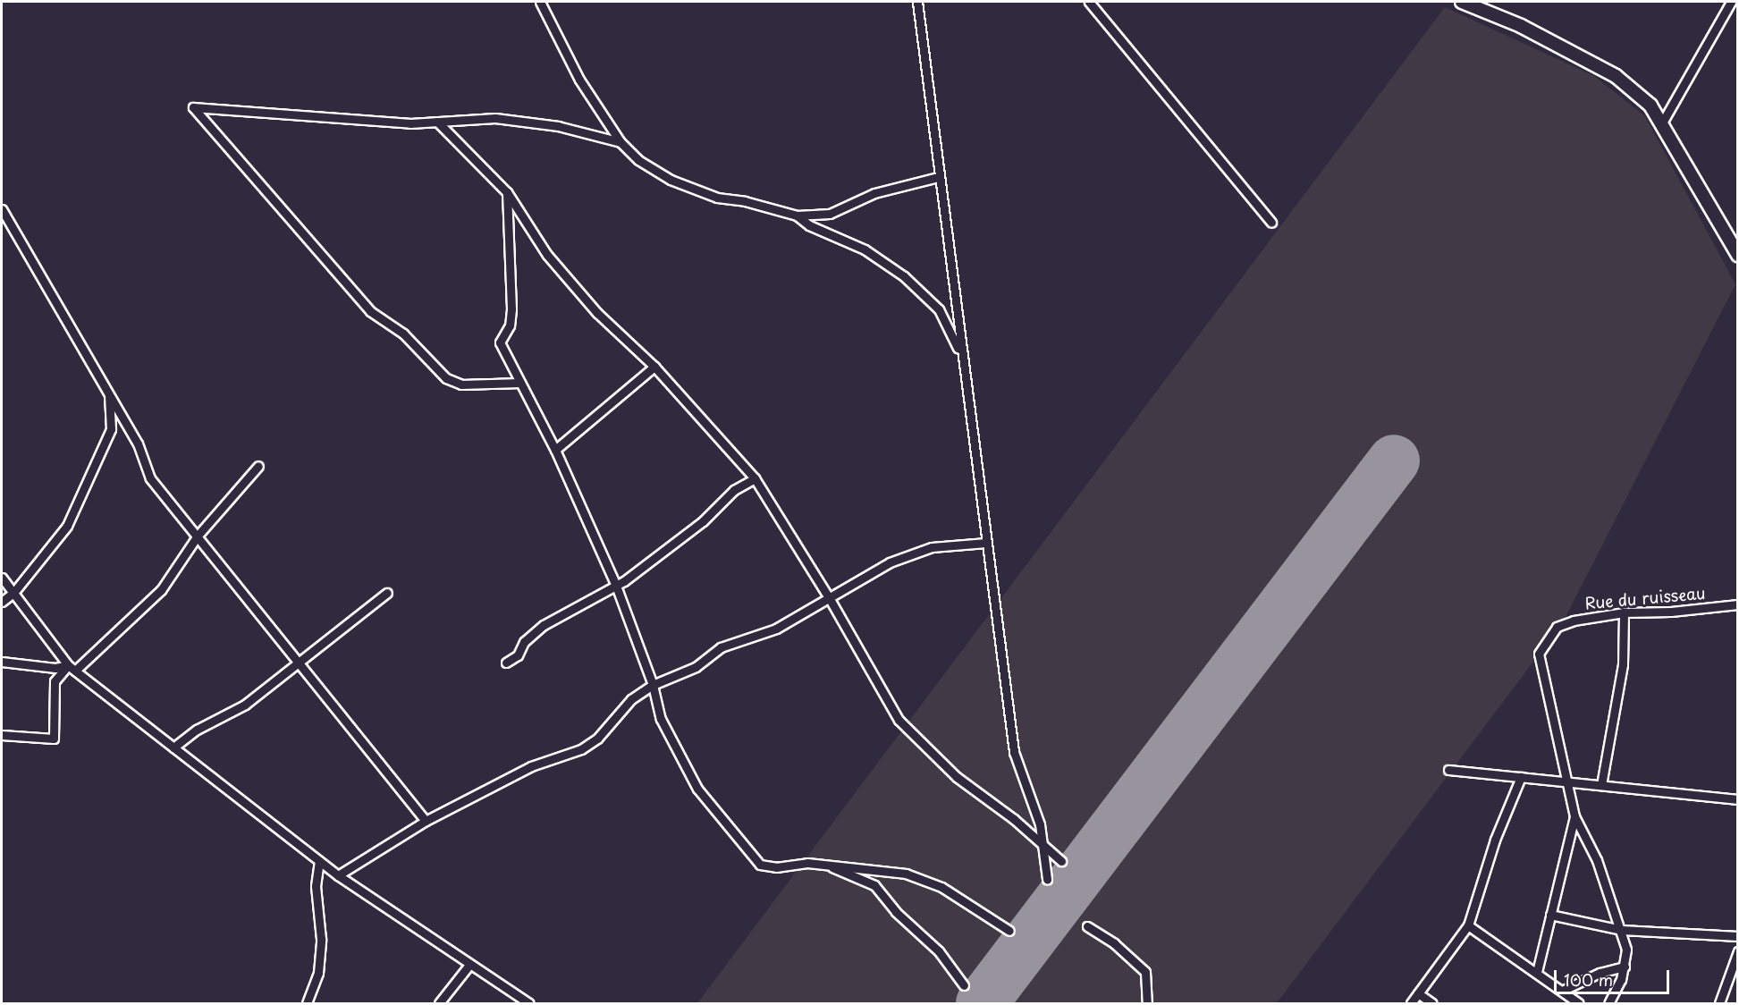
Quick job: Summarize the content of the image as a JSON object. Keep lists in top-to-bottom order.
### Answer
{
  "streets": {
    "street": ["Rue du ruisseau"]
  },
  "scale_bar": "100 m"
}
